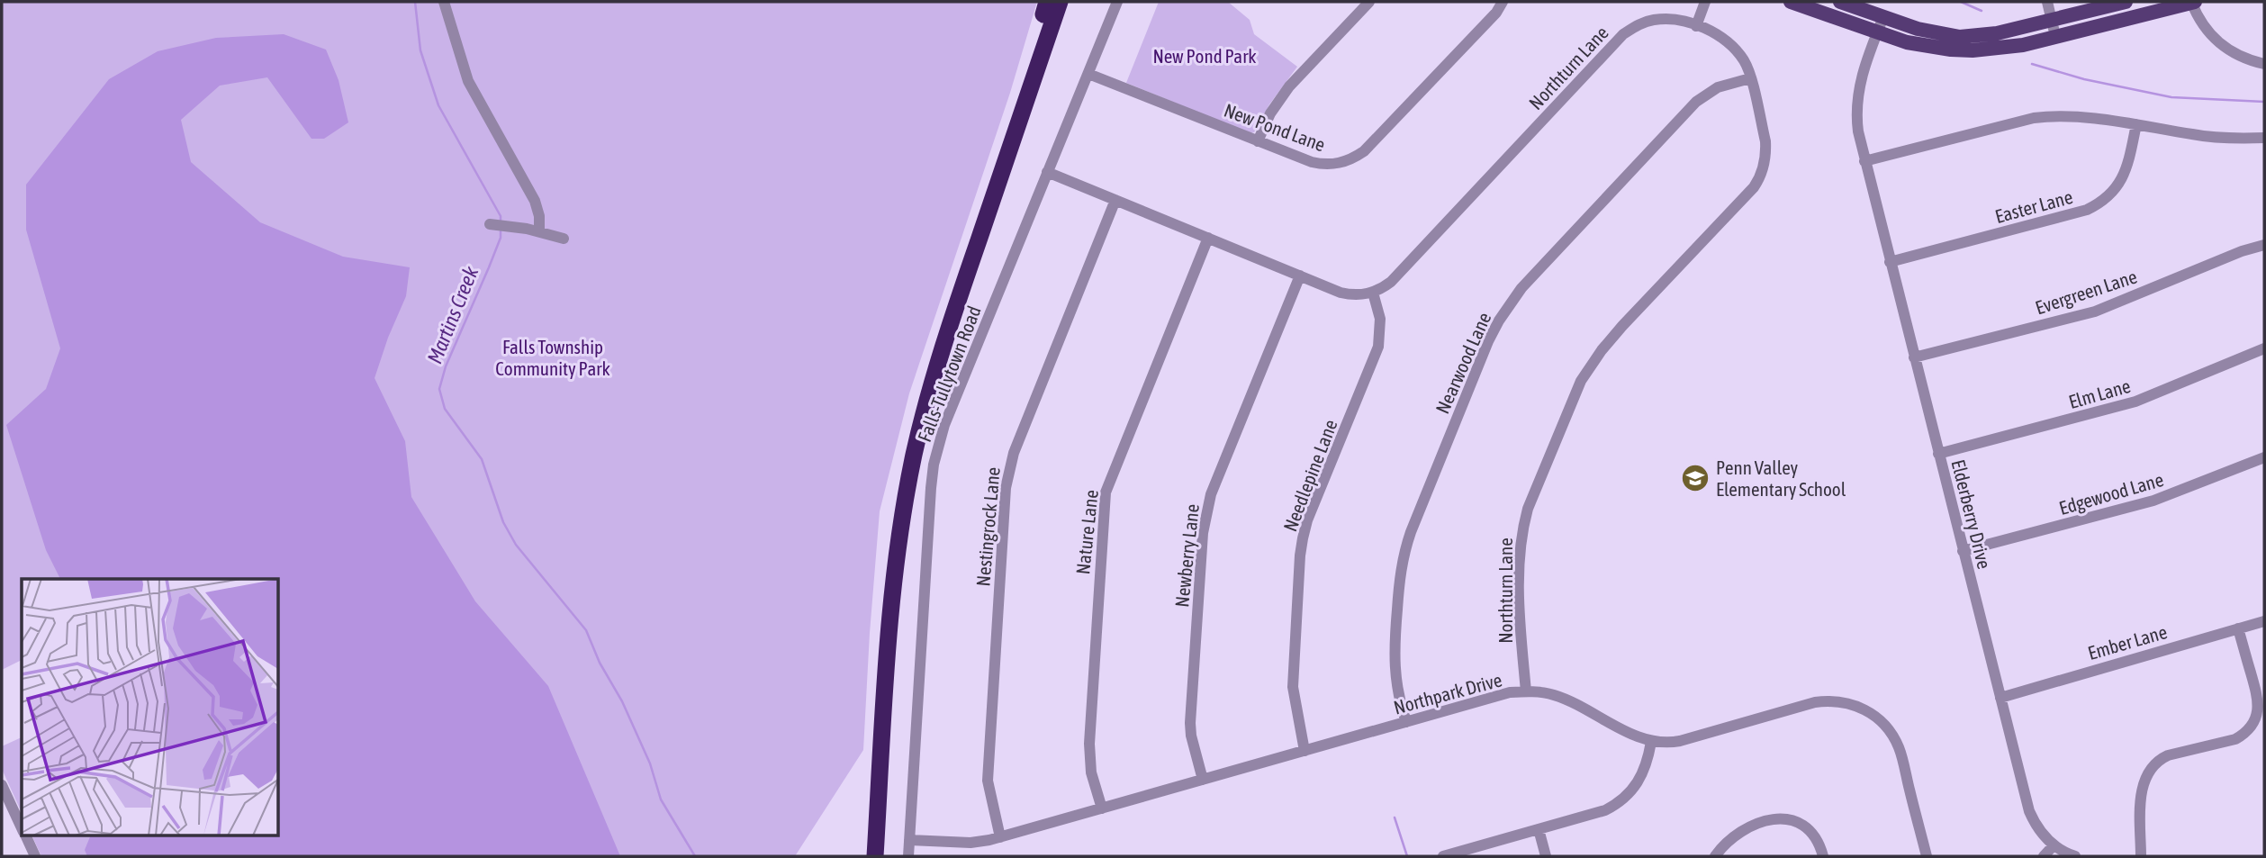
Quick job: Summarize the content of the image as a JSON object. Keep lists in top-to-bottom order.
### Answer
{
  "streets": {
    "street": [
      "Northturn Lane",
      "New Pond Lane",
      "Easter Lane",
      "Evergreen Lane",
      "Nearwood Lane",
      "Falls-Tullytown Road",
      "Elm Lane",
      "Needlepine Lane",
      "Edgewood Lane",
      "Elderberry Drive",
      "Nestingrock Lane",
      "Nature Lane",
      "Newberry Lane",
      "Ember Lane",
      "Northpark Drive"
    ]
  },
  "crossings": [
    ["Northturn Lane", "Nearwood Lane"],
    ["Northturn Lane", "Needlepine Lane"],
    ["Northturn Lane", "Northpark Drive"],
    ["New Pond Lane", "Falls-Tullytown Road"],
    ["Easter Lane", "Elderberry Drive"],
    ["Evergreen Lane", "Elderberry Drive"],
    ["Nearwood Lane", "Northpark Drive"],
    ["Falls-Tullytown Road", "Northpark Drive"],
    ["Elm Lane", "Elderberry Drive"],
    ["Needlepine Lane", "Northpark Drive"],
    ["Edgewood Lane", "Elderberry Drive"],
    ["Elderberry Drive", "Ember Lane"],
    ["Nestingrock Lane", "Northpark Drive"],
    ["Nature Lane", "Northpark Drive"],
    ["Newberry Lane", "Northpark Drive"]
  ],
  "water": ["Martins Creek"],
  "parks": ["New Pond Park", "Falls Township Community Park"],
  "places": {
    "school or university": ["Penn Valley Elementary School"]
  }
}
